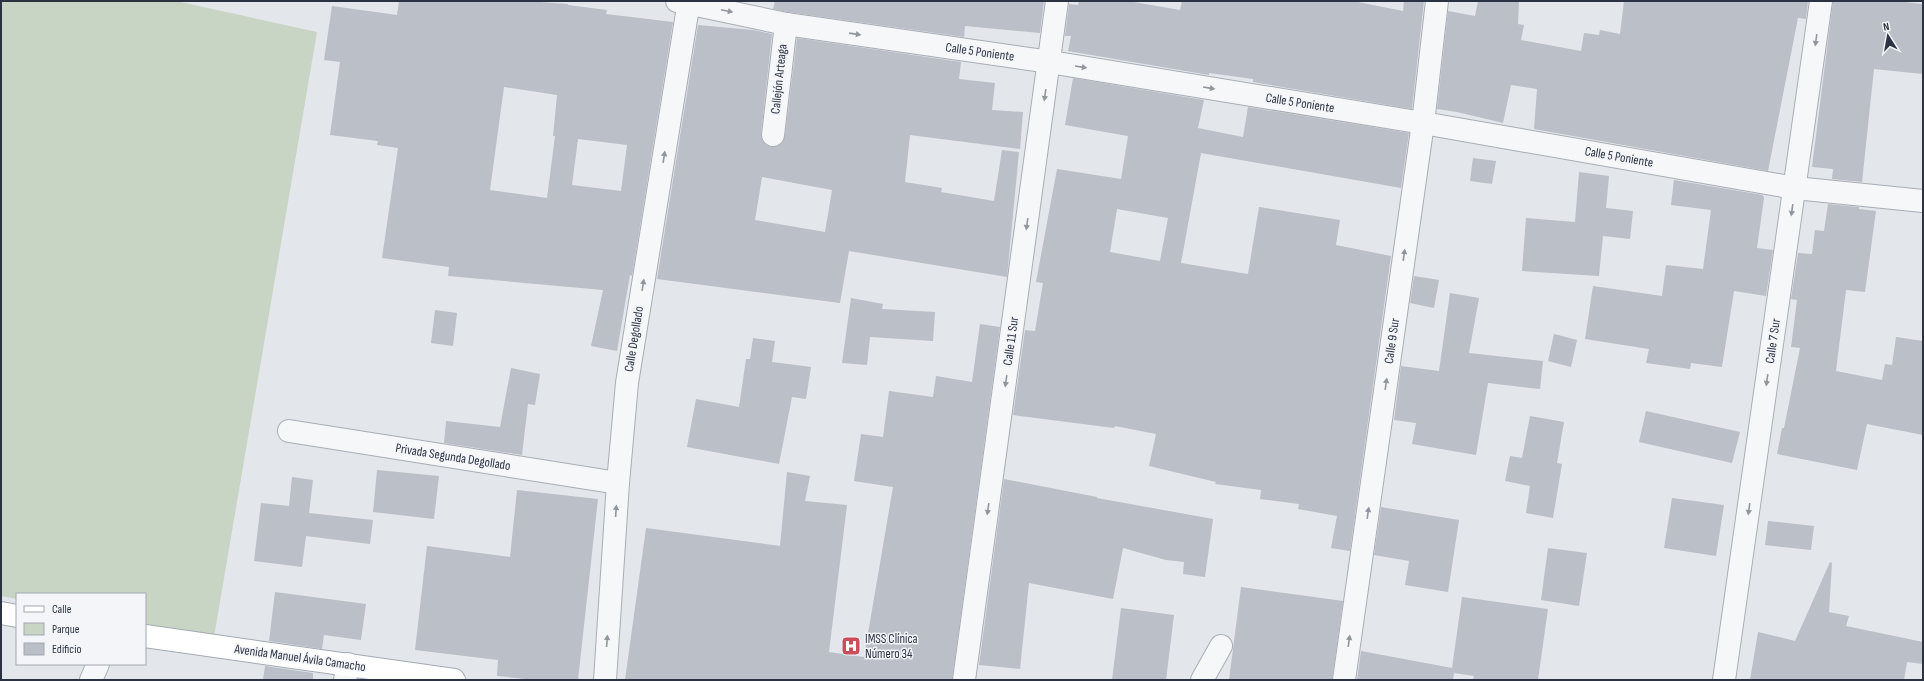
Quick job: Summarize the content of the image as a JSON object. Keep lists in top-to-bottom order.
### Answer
{
  "streets": {
    "main road": ["Avenida Manuel Ávila Camacho"],
    "street": [
      "Calle 5 Poniente",
      "Callejón Arteaga",
      "Calle Degollado",
      "Calle 11 Sur",
      "Calle 9 Sur",
      "Calle 7 Sur",
      "Privada Segunda Degollado"
    ]
  },
  "crossings": [
    ["Calle 5 Poniente", "Callejón Arteaga"],
    ["Calle 5 Poniente", "Calle Degollado"],
    ["Calle 5 Poniente", "Calle 11 Sur"],
    ["Calle 5 Poniente", "Calle 9 Sur"],
    ["Calle 5 Poniente", "Calle 7 Sur"],
    ["Calle Degollado", "Privada Segunda Degollado"]
  ],
  "one_way": [
    "Calle 5 Poniente",
    "Calle Degollado",
    "Calle 11 Sur",
    "Calle 9 Sur",
    "Calle 7 Sur"
  ],
  "places": {
    "hospital": ["IMSS Clínica Número 34"]
  },
  "legend": ["Calle", "Parque", "Edificio"],
  "north": "top"
}
